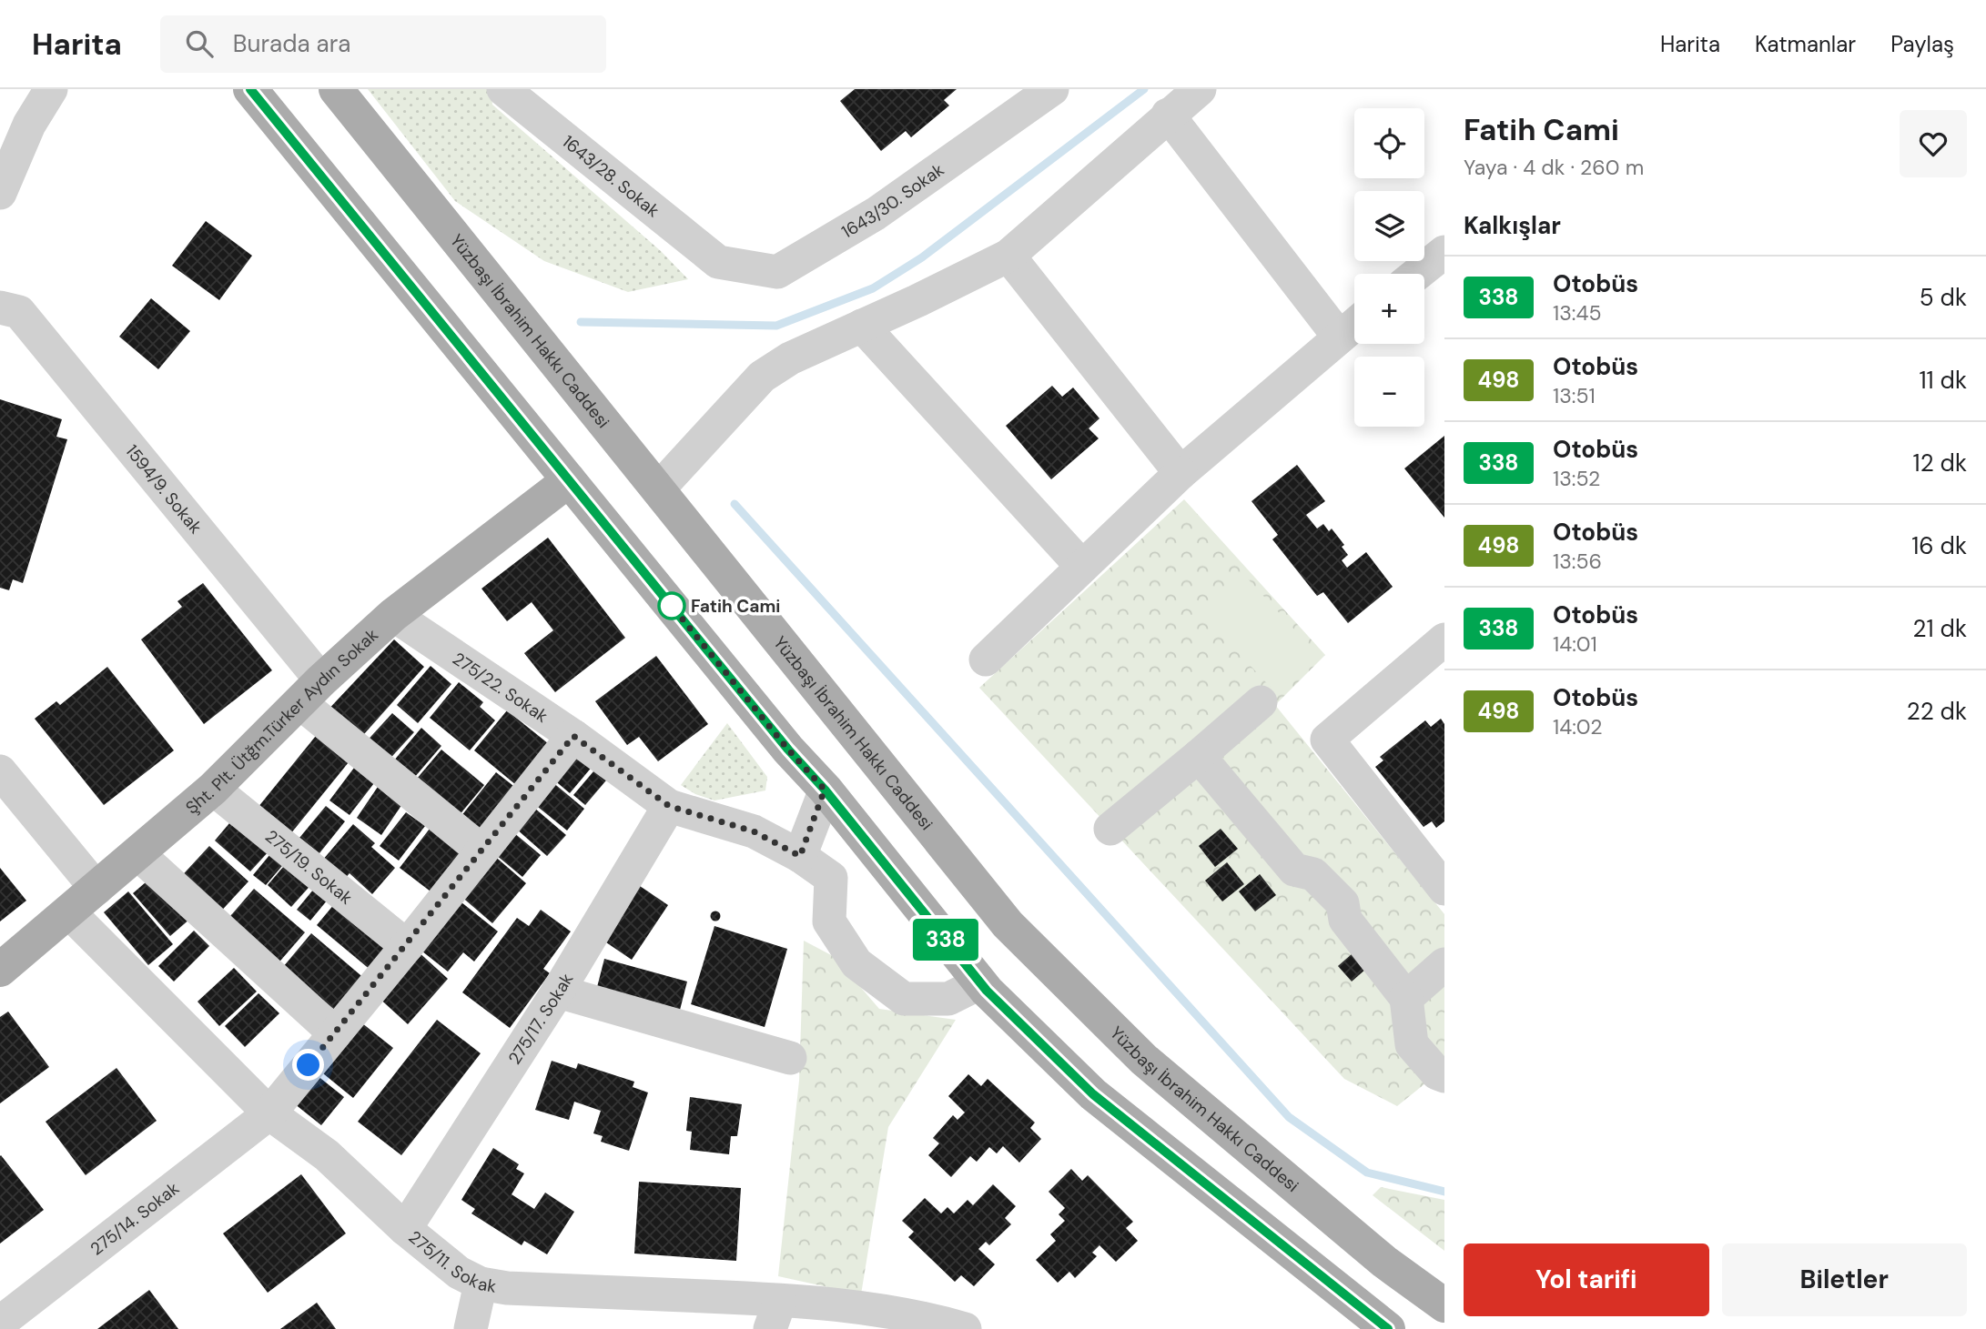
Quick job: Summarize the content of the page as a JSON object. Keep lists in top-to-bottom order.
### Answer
{
  "streets": {
    "main road": ["Yüzbaşı İbrahim Hakkı Caddesi", "Şht. Plt. Ütğm.Türker Aydın Sokak"],
    "street": [
      "1643/28. Sokak",
      "1643/30. Sokak",
      "1594/9. Sokak",
      "275/22. Sokak",
      "275/19. Sokak",
      "275/17. Sokak",
      "275/14. Sokak",
      "275/11. Sokak"
    ]
  },
  "crossings": [
    ["1643/28. Sokak", "1643/30. Sokak"],
    ["1594/9. Sokak", "Şht. Plt. Ütğm.Türker Aydın Sokak"],
    ["1594/9. Sokak", "275/14. Sokak"],
    ["275/22. Sokak", "Şht. Plt. Ütğm.Türker Aydın Sokak"],
    ["275/22. Sokak", "275/17. Sokak"],
    ["275/22. Sokak", "275/14. Sokak"],
    ["Şht. Plt. Ütğm.Türker Aydın Sokak", "275/19. Sokak"],
    ["Şht. Plt. Ütğm.Türker Aydın Sokak", "275/11. Sokak"],
    ["275/19. Sokak", "275/14. Sokak"],
    ["275/17. Sokak", "275/11. Sokak"],
    ["275/14. Sokak", "275/11. Sokak"]
  ],
  "places": ["Fatih Cami"],
  "lines": ["bus line 338"],
  "page": {
    "header": "Harita",
    "search": "Burada ara",
    "nav": ["Harita", "Katmanlar", "Paylaş"],
    "on_map": "338",
    "heading": [
      ["Fatih Cami", "Yaya · 4 dk · 260 m"],
      "Kalkışlar"
    ],
    "map_buttons": ["+", "−"],
    "list": [
      {
        "mark": "338",
        "name": "Otobüs",
        "note": "13:45",
        "value": "5 dk"
      },
      {
        "mark": "498",
        "name": "Otobüs",
        "note": "13:51",
        "value": "11 dk"
      },
      {
        "mark": "338",
        "name": "Otobüs",
        "note": "13:52",
        "value": "12 dk"
      },
      {
        "mark": "498",
        "name": "Otobüs",
        "note": "13:56",
        "value": "16 dk"
      },
      {
        "mark": "338",
        "name": "Otobüs",
        "note": "14:01",
        "value": "21 dk"
      },
      {
        "mark": "498",
        "name": "Otobüs",
        "note": "14:02",
        "value": "22 dk"
      }
    ],
    "buttons": ["Yol tarifi", "Biletler"]
  }
}
